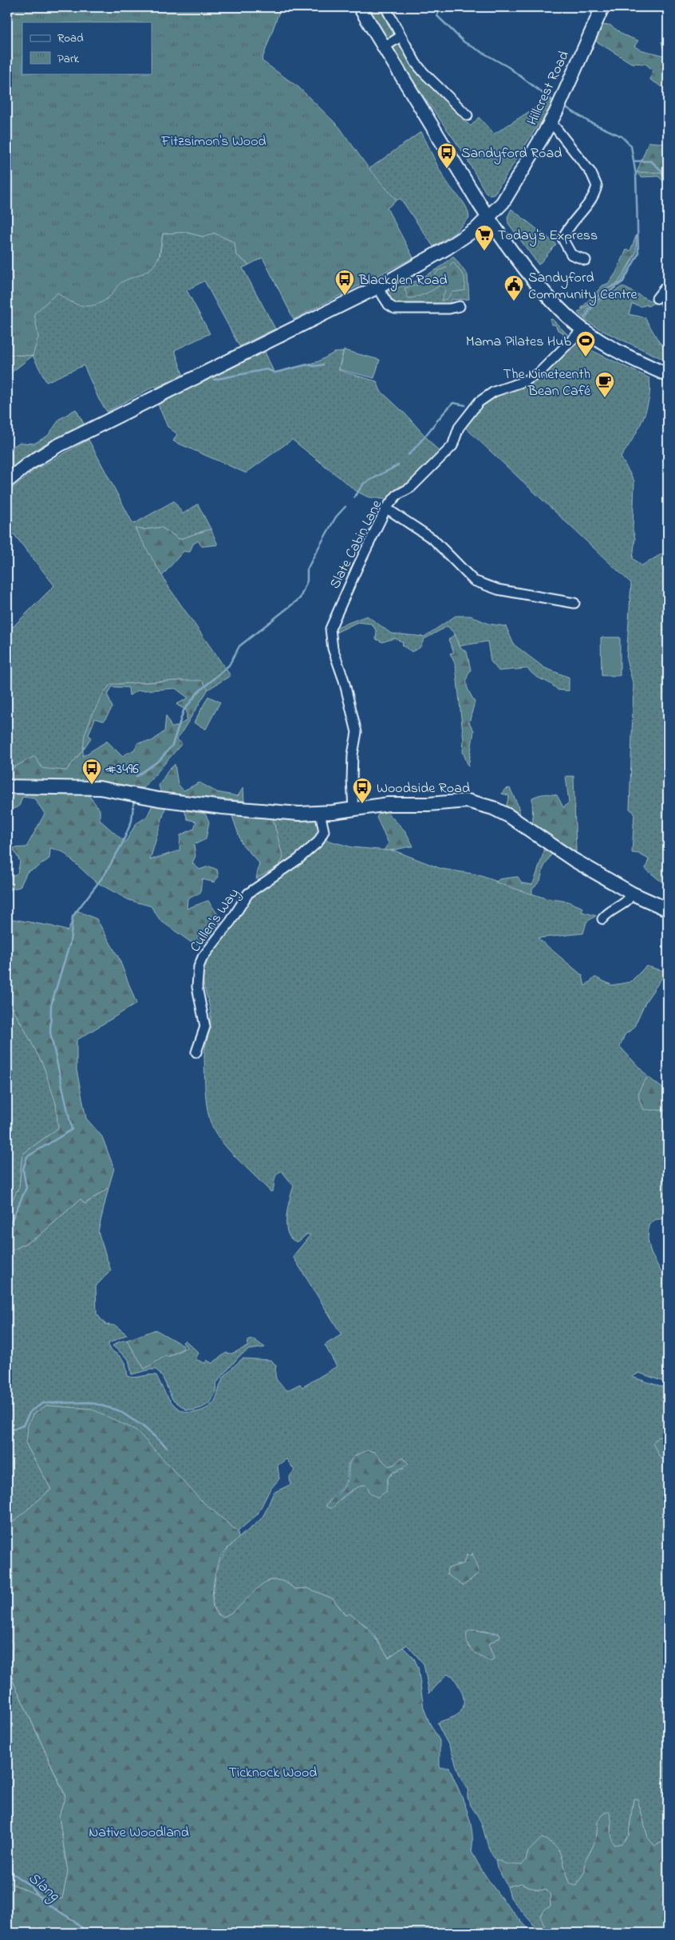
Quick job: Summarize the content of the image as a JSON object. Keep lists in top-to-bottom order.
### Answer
{
  "streets": {
    "street": ["Hillcrest Road", "Slate Cabin Lane", "Cullen's Way"]
  },
  "water": ["Slang"],
  "parks": ["Fitzsimon's Wood", "Ticknock Wood", "Native Woodland"],
  "places": {
    "bus stop": [
      "Sandyford Road",
      "Blackglen Road",
      "#3496",
      "Woodside Road"
    ],
    "supermarket": ["Today's Express"],
    "public building": ["Sandyford Community Centre"],
    "sports": ["Mama Pilates Hub"],
    "cafe": ["The Nineteenth Bean Café"]
  },
  "legend": ["Road", "Park"]
}
